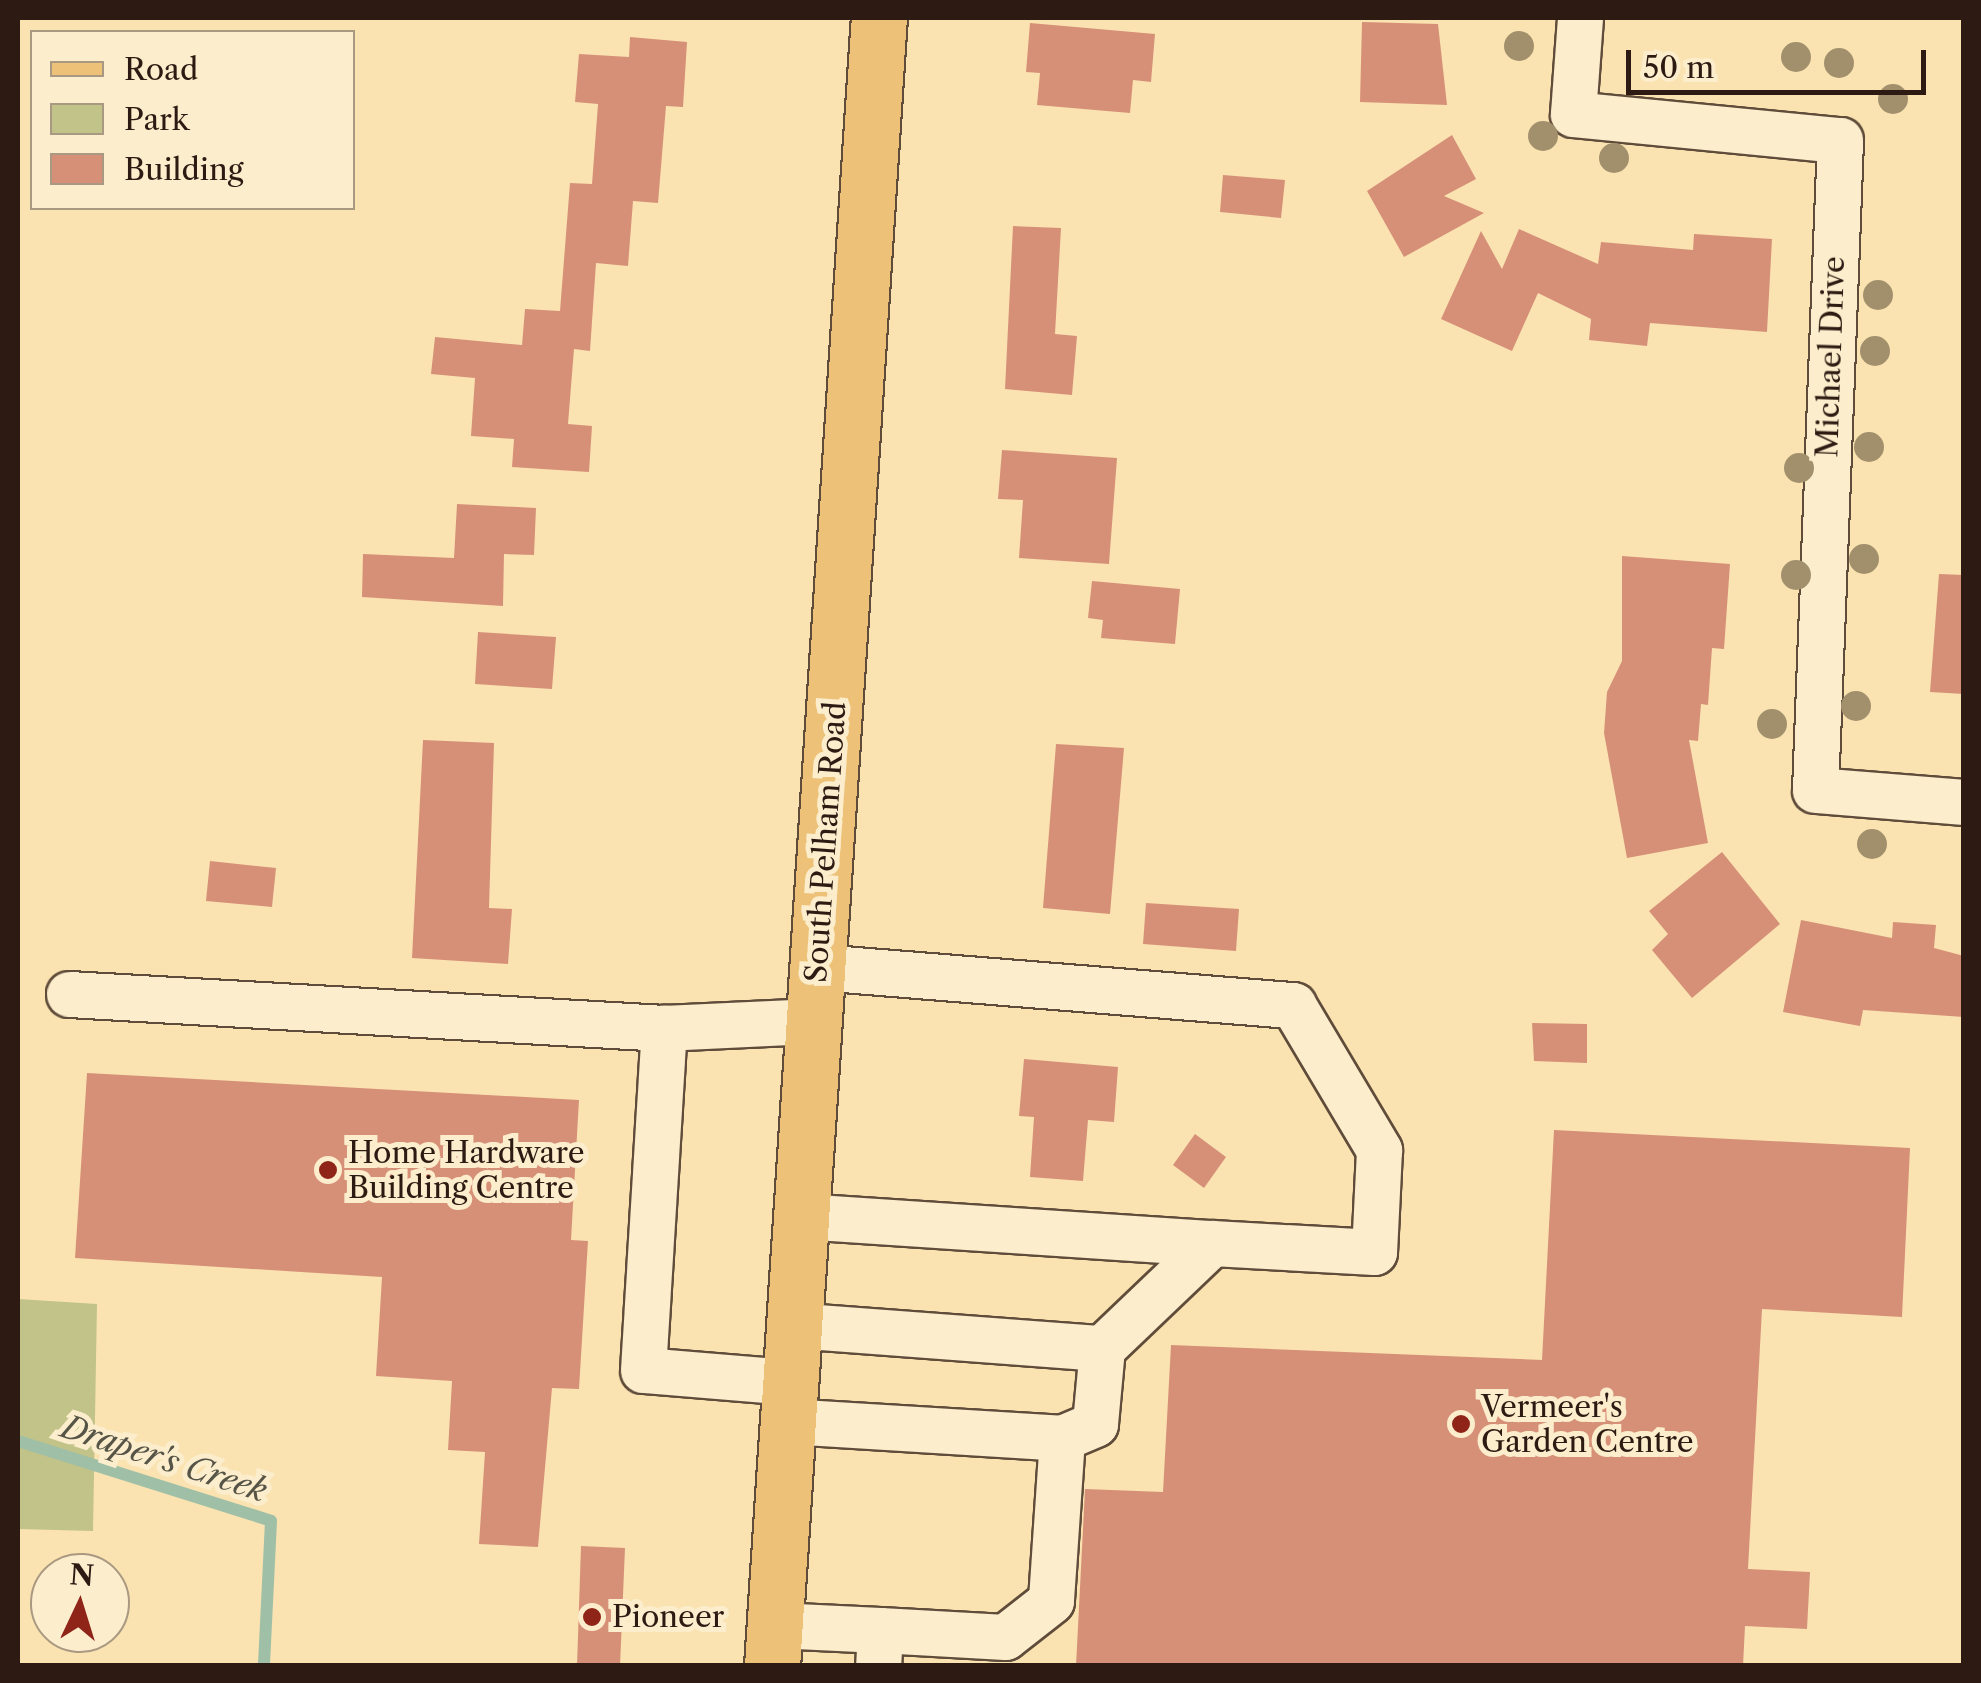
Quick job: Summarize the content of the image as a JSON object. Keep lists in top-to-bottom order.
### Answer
{
  "streets": {
    "main road": ["South Pelham Road"],
    "street": ["Michael Drive"]
  },
  "water": ["Draper's Creek"],
  "places": ["Home Hardware Building Centre", "Vermeer's Garden Centre", "Pioneer"],
  "legend": ["Road", "Park", "Building"],
  "scale_bar": "50 m",
  "north": "top"
}
